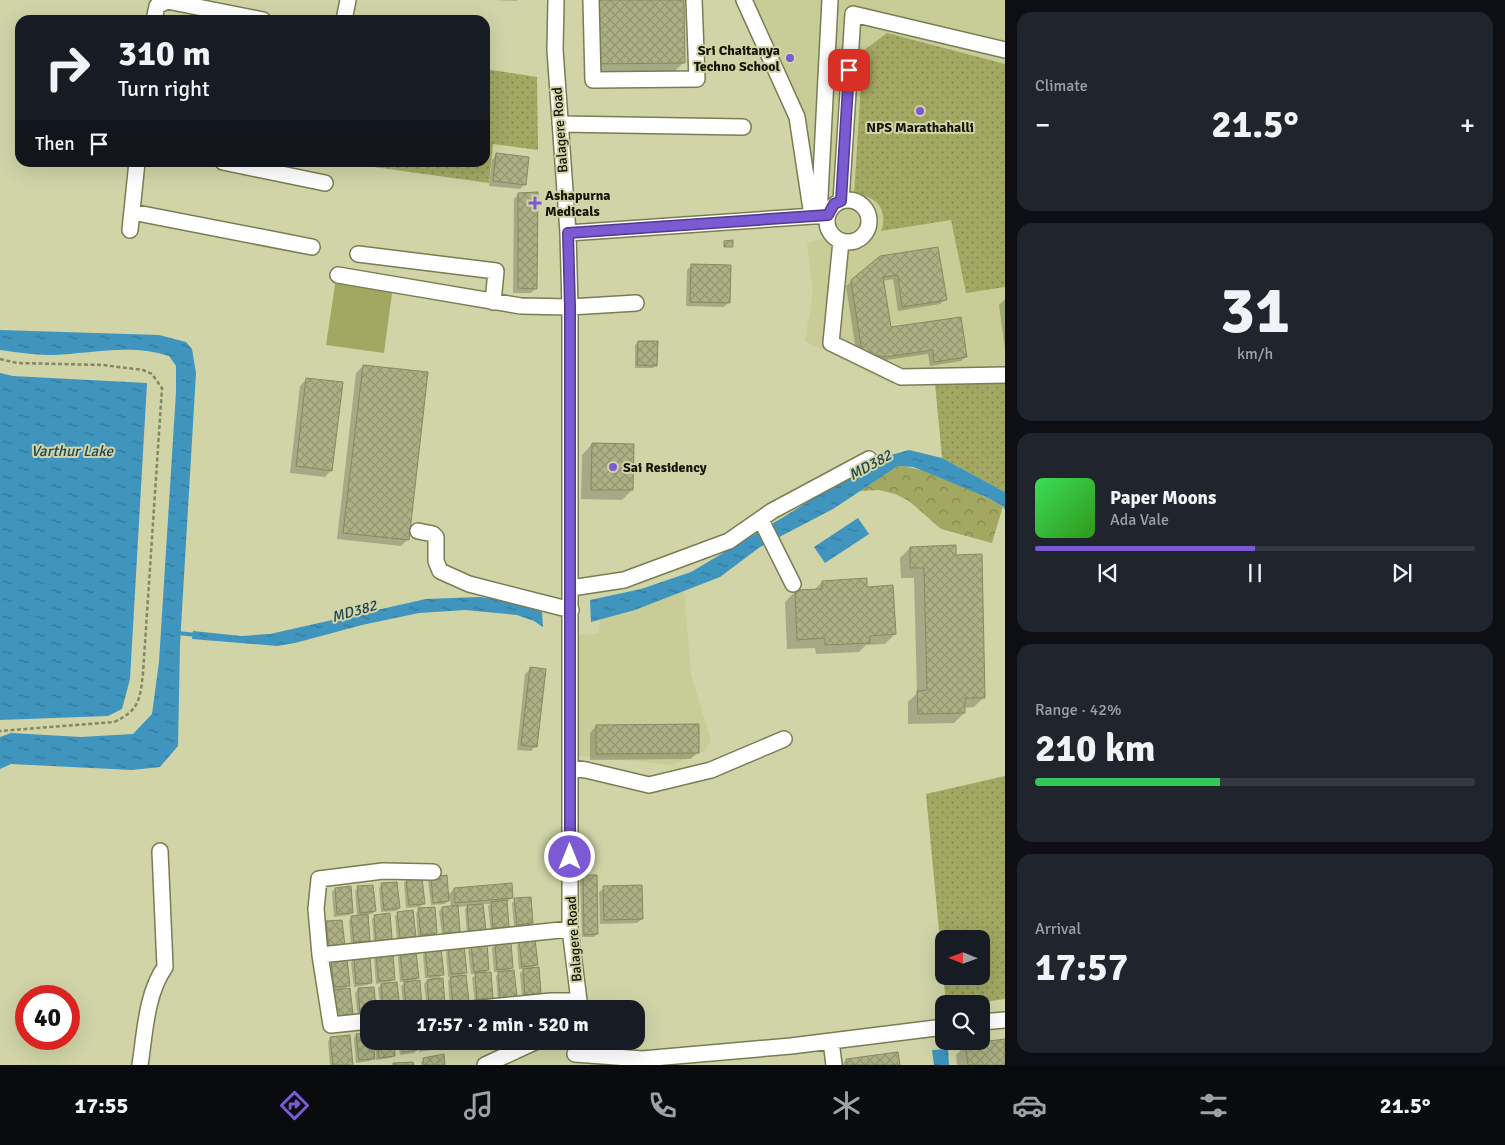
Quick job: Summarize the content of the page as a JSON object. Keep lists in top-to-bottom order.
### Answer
{
  "streets": {
    "street": ["Balagere Road"]
  },
  "water": ["Varthur Lake", "MD382"],
  "places": {
    "other": ["Sri Chaitanya Techno School", "NPS Marathahalli", "Sai Residency"],
    "health": ["Ashapurna Medicals"]
  },
  "north": "left",
  "page": {
    "tile": [
      "Climate",
      ["31", "km/h"],
      ["Range · 42%", "210 km"],
      ["Arrival", "17:57"]
    ],
    "turn": ["310 m", "Turn right"],
    "heat": ["−", "21.5°", "+"],
    "then": "Then",
    "song": ["Paper Moons", "Ada Vale"],
    "limit": "40",
    "trip": "17:57 · 2 min · 520 m",
    "tabs": ["17:55", "21.5°"]
  }
}
